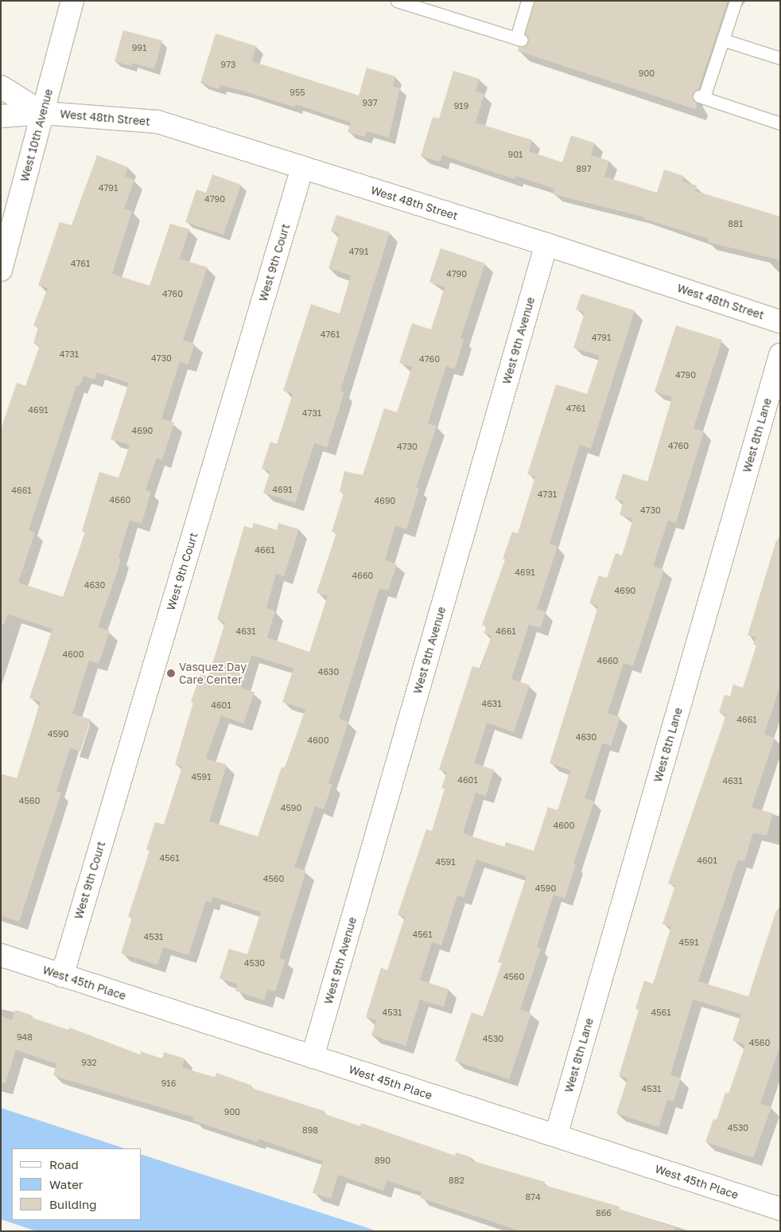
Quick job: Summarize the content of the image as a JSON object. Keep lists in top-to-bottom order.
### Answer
{
  "streets": {
    "street": [
      "West 48th Street",
      "West 10th Avenue",
      "West 9th Court",
      "West 9th Avenue",
      "West 8th Lane",
      "West 45th Place"
    ]
  },
  "crossings": [
    ["West 48th Street", "West 10th Avenue"],
    ["West 48th Street", "West 9th Court"],
    ["West 48th Street", "West 9th Avenue"],
    ["West 9th Court", "West 45th Place"],
    ["West 9th Avenue", "West 45th Place"],
    ["West 8th Lane", "West 45th Place"]
  ],
  "places": ["Vasquez Day Care Center"],
  "house_numbers": [
    "991",
    "973",
    "900",
    "955",
    "937",
    "919",
    "901",
    "897",
    "4791",
    "4790",
    "881",
    "4791",
    "4761",
    "4790",
    "4760",
    "4761",
    "4791",
    "4731",
    "4730",
    "4760",
    "4790",
    "4761",
    "4691",
    "4731",
    "4690",
    "4760",
    "4730",
    "4691",
    "4661",
    "4731",
    "4660",
    "4690",
    "4730",
    "4661",
    "4691",
    "4660",
    "4630",
    "4690",
    "4631",
    "4661",
    "4600",
    "4660",
    "4630",
    "4631",
    "4601",
    "4661",
    "4590",
    "4630",
    "4600",
    "4591",
    "4601",
    "4631",
    "4560",
    "4590",
    "4600",
    "4561",
    "4601",
    "4591",
    "4560",
    "4590",
    "4561",
    "4531",
    "4591",
    "4530",
    "4560",
    "4531",
    "4561",
    "948",
    "4530",
    "4560",
    "932",
    "916",
    "4531",
    "900",
    "4530",
    "898",
    "890",
    "882",
    "874",
    "866"
  ],
  "legend": ["Road", "Water", "Building"]
}
